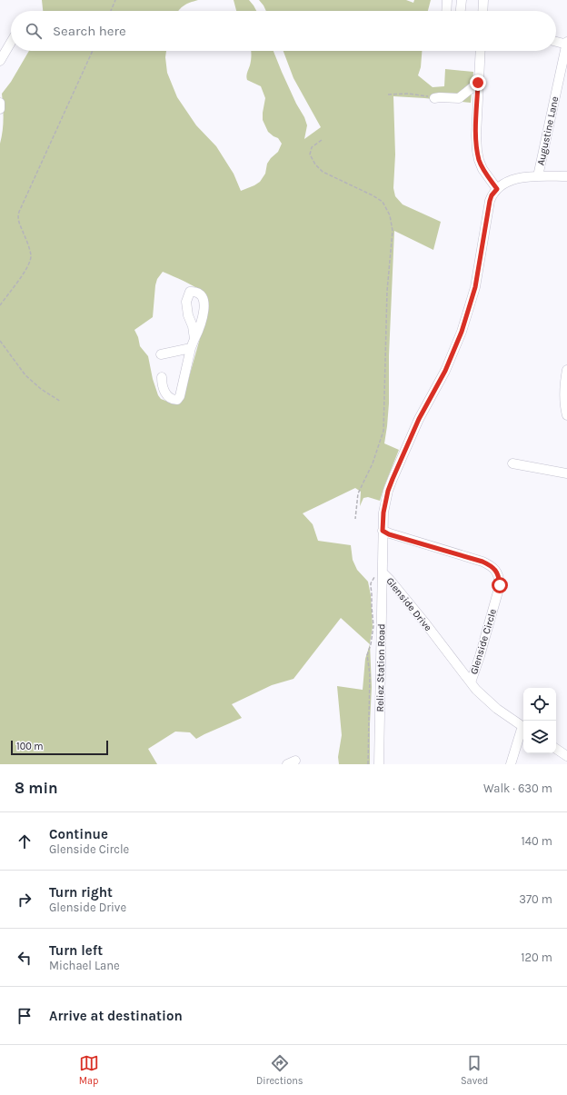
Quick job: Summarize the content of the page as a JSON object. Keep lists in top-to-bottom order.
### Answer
{
  "streets": {
    "street": [
      "Augustine Lane",
      "Glenside Drive",
      "Glenside Circle",
      "Reliez Station Road"
    ]
  },
  "crossings": [
    ["Glenside Drive", "Glenside Circle"],
    ["Glenside Drive", "Reliez Station Road"]
  ],
  "scale_bar": "100 m",
  "page": {
    "search": "Search here",
    "scale": "100 m",
    "heading": ["8 min", "Walk · 630 m"],
    "list": [
      ["Continue", "Glenside Circle", "140 m"],
      ["Turn right", "Glenside Drive", "370 m"],
      ["Turn left", "Michael Lane", "120 m"],
      "Arrive at destination"
    ],
    "nav": ["Map", "Directions", "Saved"]
  }
}
